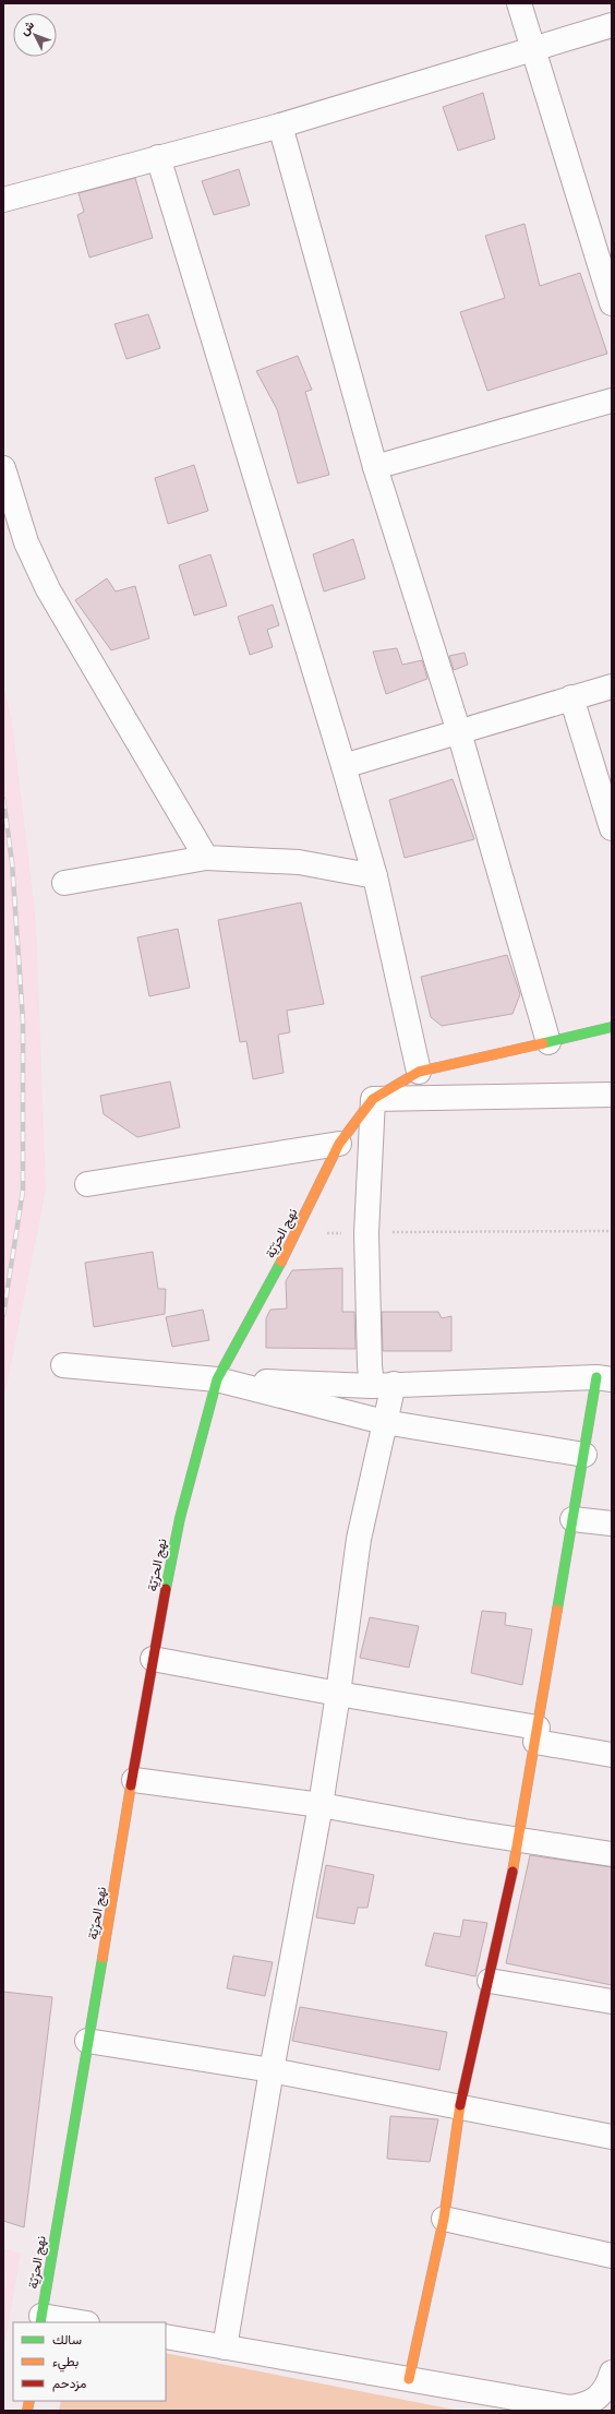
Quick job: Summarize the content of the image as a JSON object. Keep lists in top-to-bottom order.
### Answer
{
  "streets": {
    "street": ["نهج الحرّيّة"]
  },
  "legend": ["سالك", "بطيء", "مزدحم"],
  "north": "top left"
}
